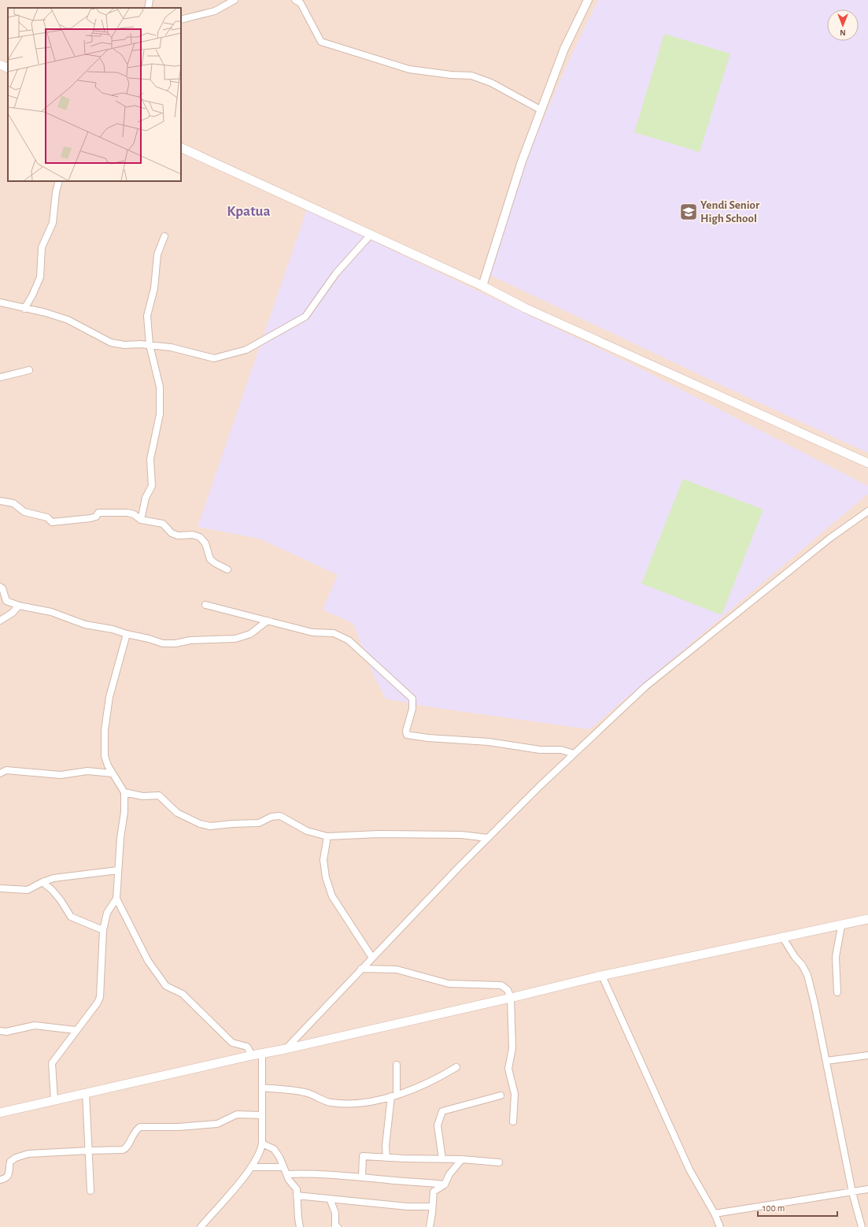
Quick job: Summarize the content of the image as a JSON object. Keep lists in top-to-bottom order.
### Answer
{
  "districts": ["Kpatua"],
  "places": {
    "school or university": ["Yendi Senior High School"]
  },
  "scale_bar": "100 m",
  "north": "bottom"
}
